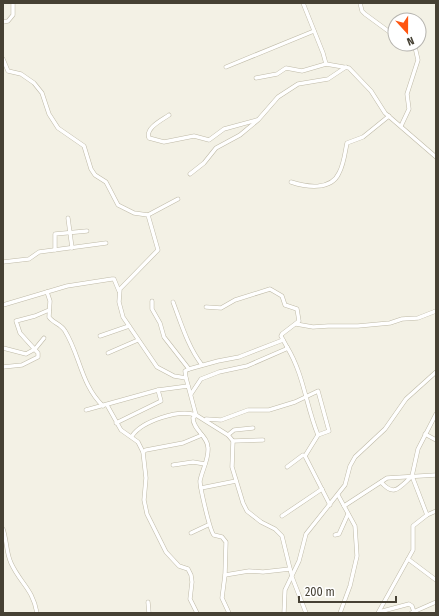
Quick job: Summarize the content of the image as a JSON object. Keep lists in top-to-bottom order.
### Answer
{
  "scale_bar": "200 m",
  "north": "bottom"
}
